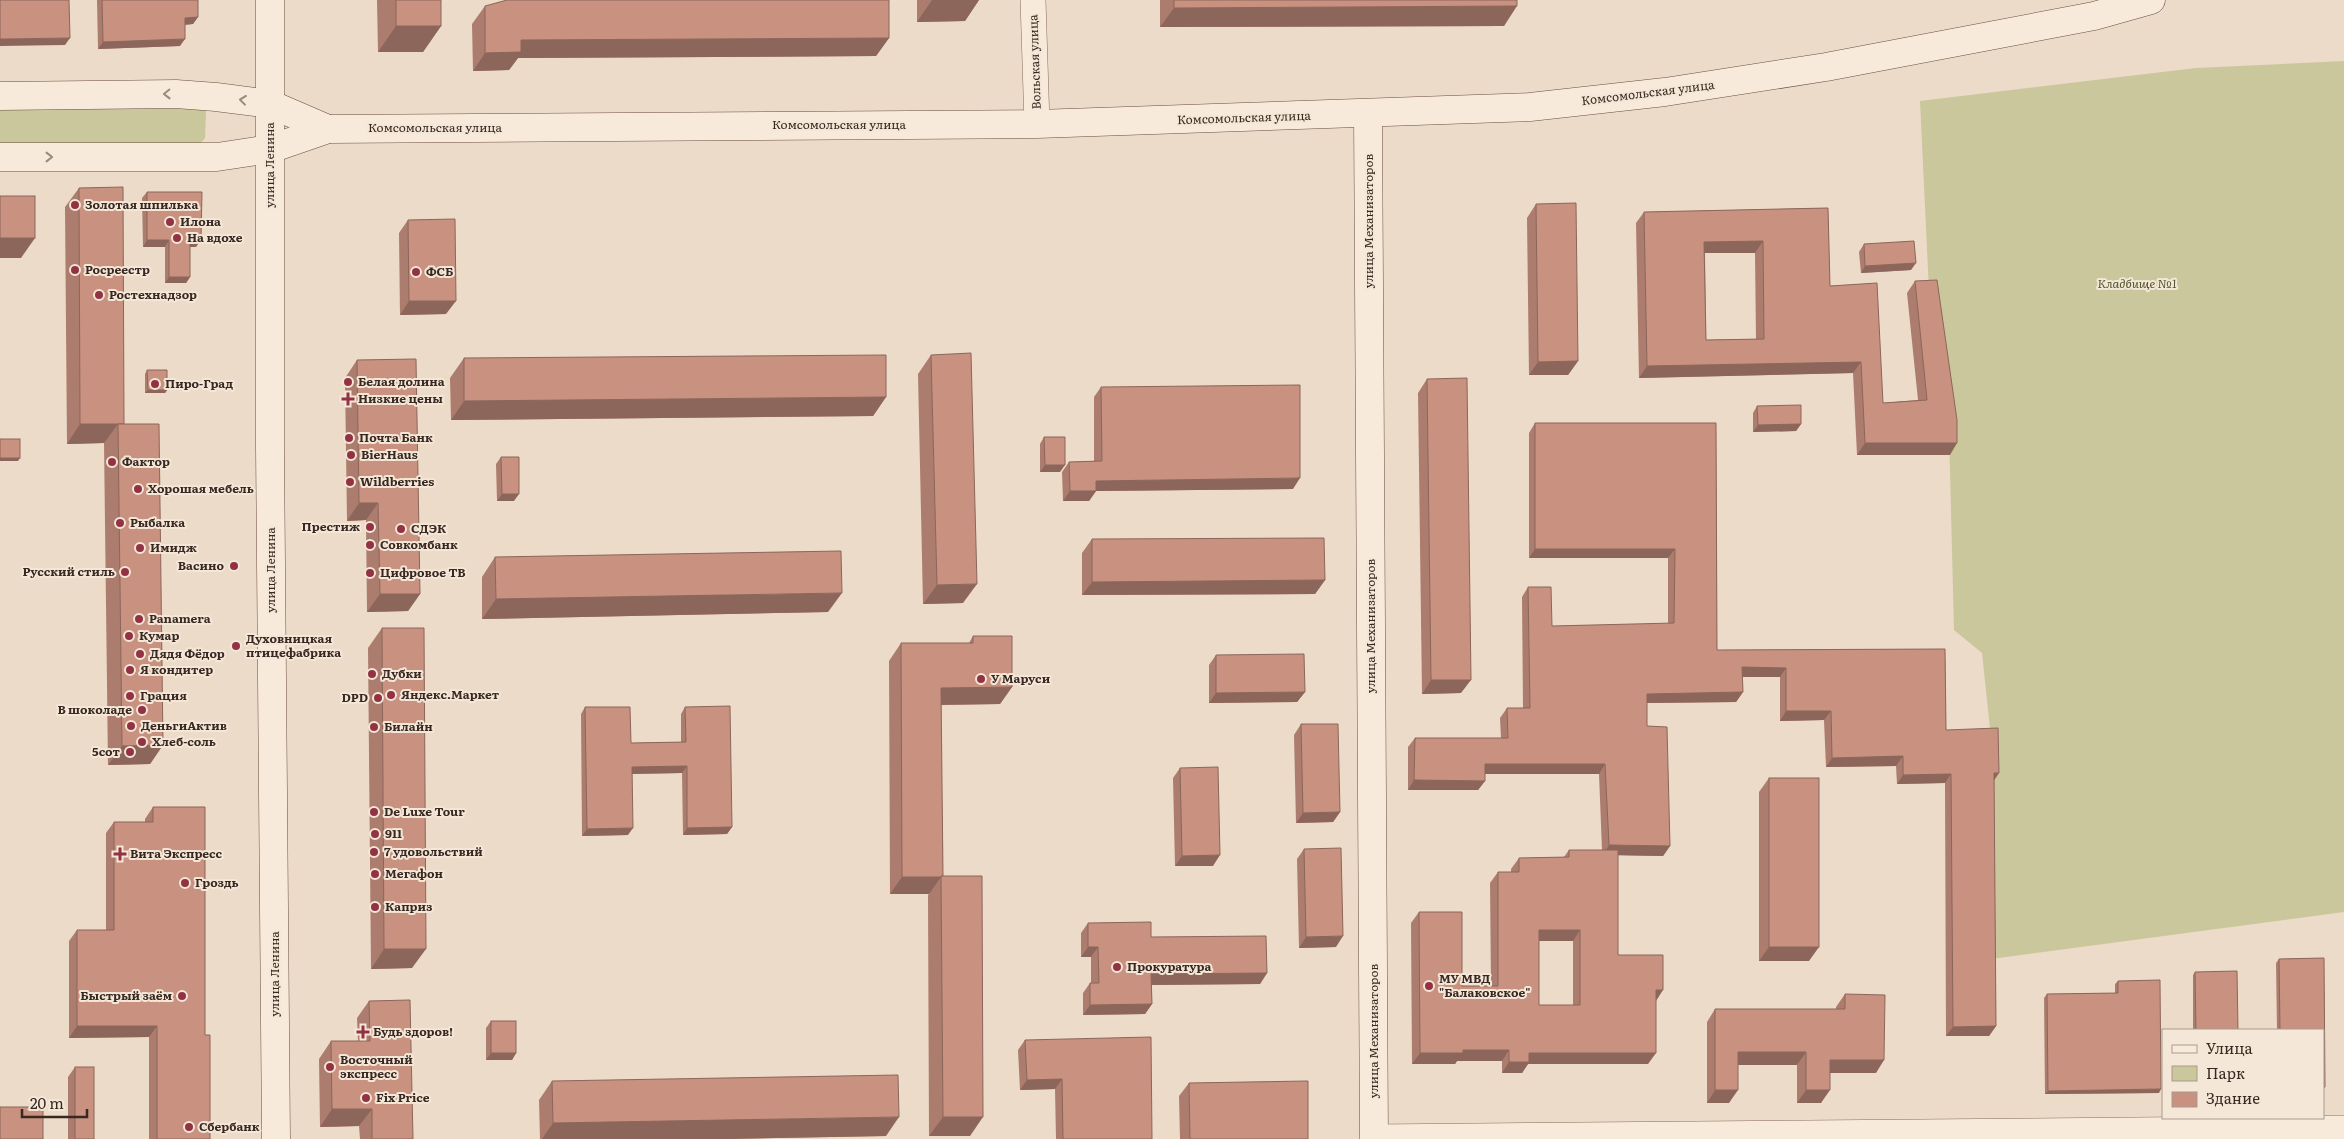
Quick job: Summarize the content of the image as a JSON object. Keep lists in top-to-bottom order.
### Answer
{
  "streets": {
    "main road": ["Комсомольская улица", "улица Ленина", "улица Механизаторов"],
    "street": ["Вольская улица"]
  },
  "crossings": [
    ["Вольская улица", "Комсомольская улица"],
    ["Комсомольская улица", "улица Ленина"],
    ["Комсомольская улица", "улица Механизаторов"]
  ],
  "parks": ["Кладбище №1"],
  "places": {
    "other": [
      "Золотая шпилька",
      "Илона",
      "На вдохе",
      "Росреестр",
      "ФСБ",
      "Ростехнадзор",
      "Белая долина",
      "Пиро-Град",
      "Почта Банк",
      "BierHaus",
      "Фактор",
      "Wildberries",
      "Хорошая мебель",
      "Рыбалка",
      "Престиж",
      "СДЭК",
      "Совкомбанк",
      "Имидж",
      "Васино",
      "Русский стиль",
      "Цифровое ТВ",
      "Panamera",
      "Кумар",
      "Духовницкая птицефабрика",
      "Дядя Фёдор",
      "Я кондитер",
      "Дубки",
      "У Маруси",
      "Яндекс.Маркет",
      "Грация",
      "DPD",
      "В шоколаде",
      "ДеньгиАктив",
      "Билайн",
      "Хлеб-соль",
      "5сот",
      "De Luxe Tour",
      "911",
      "7 удовольствий",
      "Мегафон",
      "Гроздь",
      "Каприз",
      "Прокуратура",
      "МУ МВД \"Балаковское\"",
      "Быстрый заём",
      "Восточный экспресс",
      "Fix Price",
      "Сбербанк"
    ],
    "health": ["Низкие цены", "Вита Экспресс", "Будь здоров!"]
  },
  "legend": ["Улица", "Парк", "Здание"],
  "scale_bar": "20 m"
}
